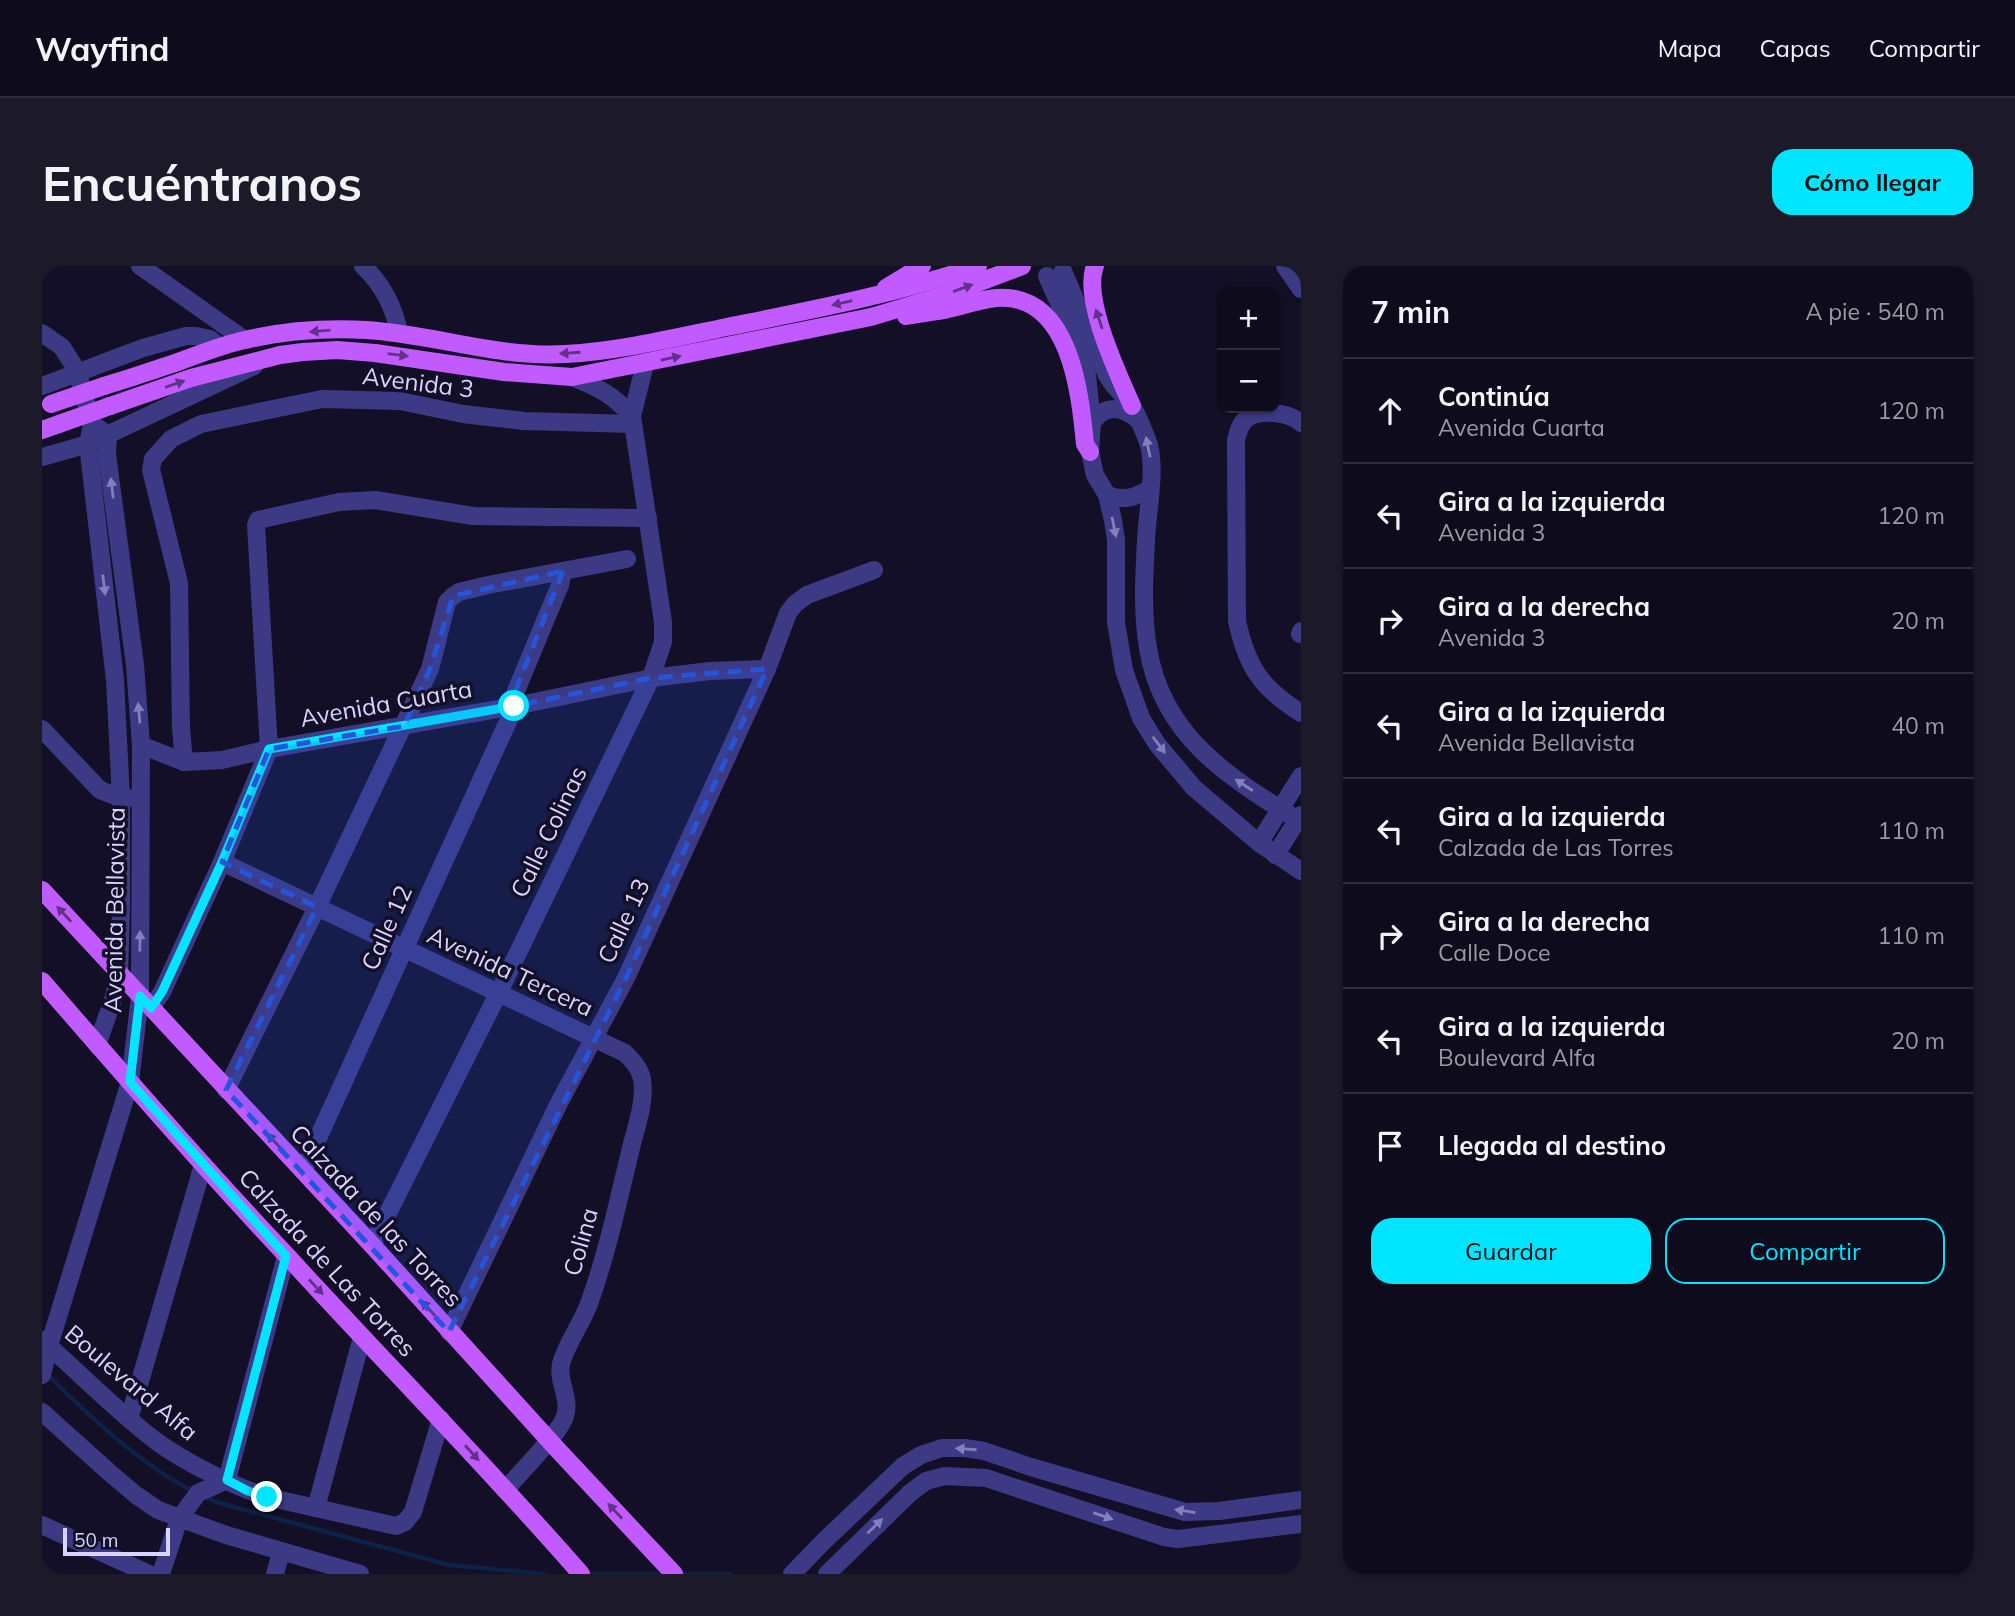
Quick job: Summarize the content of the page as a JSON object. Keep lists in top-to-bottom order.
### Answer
{
  "streets": {
    "main road": ["Calzada de las Torres", "Calzada de Las Torres"],
    "street": [
      "Avenida 3",
      "Avenida Cuarta",
      "Calle Colinas",
      "Avenida Bellavista",
      "Calle 13",
      "Calle 12",
      "Avenida Tercera",
      "Colina",
      "Boulevard Alfa"
    ]
  },
  "crossings": [
    ["Avenida 3", "Avenida Cuarta"],
    ["Avenida 3", "Calle Colinas"],
    ["Avenida Cuarta", "Calle Colinas"],
    ["Avenida Cuarta", "Avenida Bellavista"],
    ["Avenida Cuarta", "Calle 13"],
    ["Avenida Cuarta", "Calle 12"],
    ["Calle Colinas", "Avenida Tercera"],
    ["Calle Colinas", "Calzada de las Torres"],
    ["Avenida Bellavista", "Calzada de las Torres"],
    ["Avenida Bellavista", "Calzada de Las Torres"],
    ["Avenida Bellavista", "Boulevard Alfa"],
    ["Calle 13", "Avenida Tercera"],
    ["Calle 13", "Calzada de las Torres"],
    ["Calle 12", "Avenida Tercera"],
    ["Calle 12", "Calzada de las Torres"],
    ["Avenida Tercera", "Colina"],
    ["Calzada de las Torres", "Colina"],
    ["Colina", "Calzada de Las Torres"],
    ["Calzada de Las Torres", "Boulevard Alfa"]
  ],
  "one_way": ["Calzada de las Torres"],
  "scale_bar": "50 m",
  "page": {
    "header": "Wayfind",
    "nav": ["Mapa", "Capas", "Compartir"],
    "buttons": [
      "Cómo llegar",
      ["Guardar", "Compartir"]
    ],
    "title": "Encuéntranos",
    "heading": ["7 min", "A pie · 540 m"],
    "map_buttons": ["+", "−"],
    "list": [
      ["Continúa", "Avenida Cuarta", "120 m"],
      ["Gira a la izquierda", "Avenida 3", "120 m"],
      ["Gira a la derecha", "Avenida 3", "20 m"],
      ["Gira a la izquierda", "Avenida Bellavista", "40 m"],
      ["Gira a la izquierda", "Calzada de Las Torres", "110 m"],
      ["Gira a la derecha", "Calle Doce", "110 m"],
      ["Gira a la izquierda", "Boulevard Alfa", "20 m"],
      "Llegada al destino"
    ],
    "scale": "50 m"
  }
}
